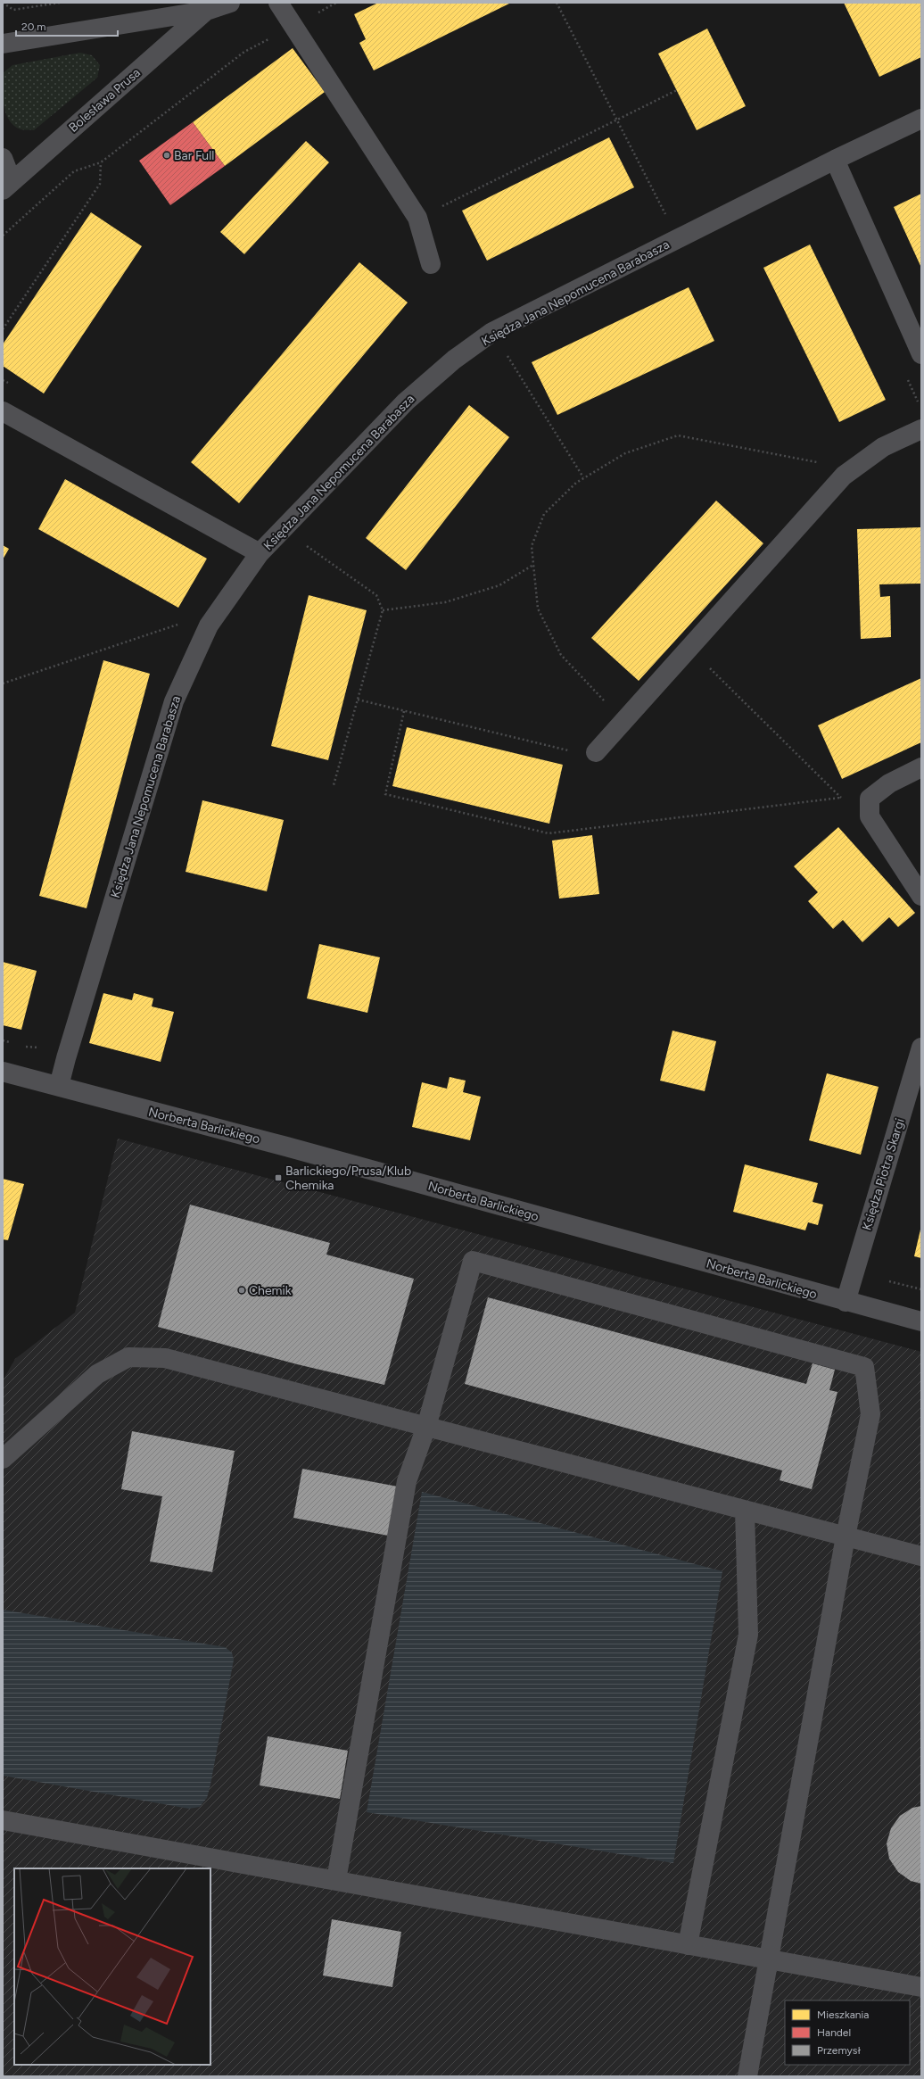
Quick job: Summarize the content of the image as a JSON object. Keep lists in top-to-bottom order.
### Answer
{
  "streets": {
    "street": [
      "Bolesława Prusa",
      "Księdza Jana Nepomucena Barabasza",
      "Norberta Barlickiego",
      "Księdza Piotra Skargi"
    ]
  },
  "crossings": [
    ["Księdza Jana Nepomucena Barabasza", "Norberta Barlickiego"],
    ["Norberta Barlickiego", "Księdza Piotra Skargi"]
  ],
  "places": {
    "other": ["Bar Full", "Chemik"],
    "transit": ["Barlickiego/Prusa/Klub Chemika"]
  },
  "legend": ["Mieszkania", "Handel", "Przemysł"],
  "scale_bar": "20 m"
}
